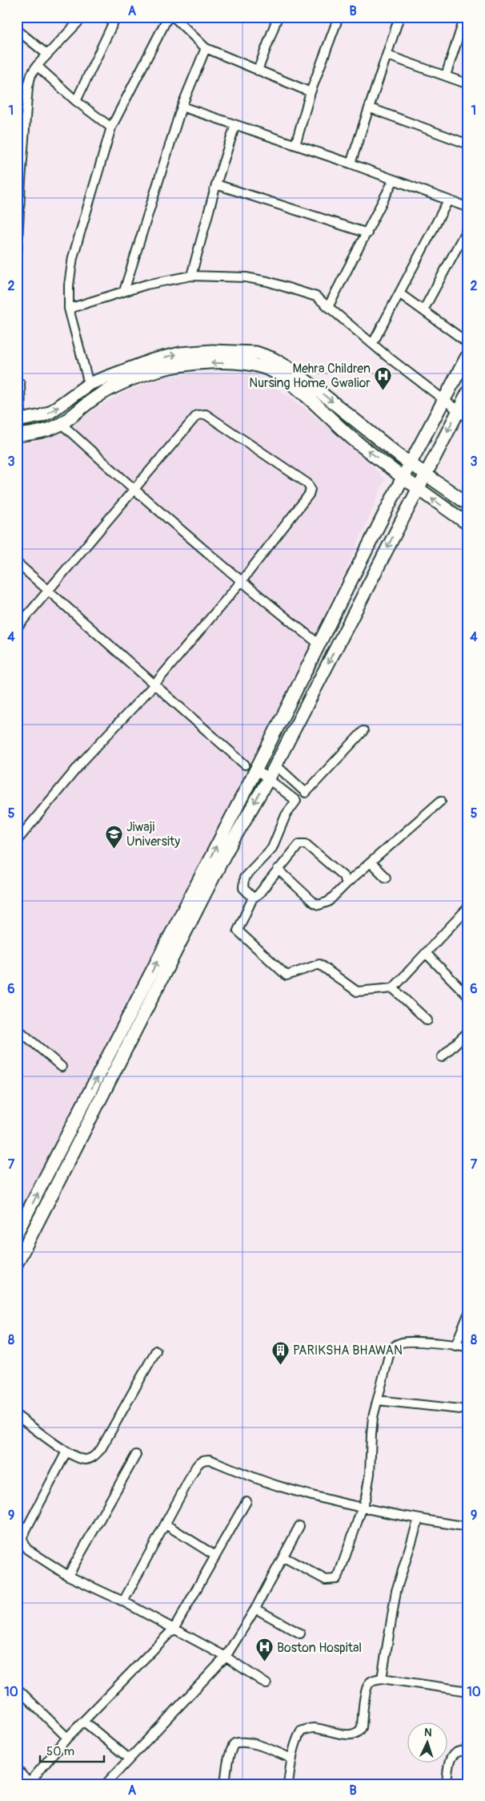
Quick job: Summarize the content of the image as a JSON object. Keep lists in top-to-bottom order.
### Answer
{
  "places": {
    "hospital": ["Mehra Children Nursing Home, Gwalior", "Boston Hospital"],
    "school or university": ["Jiwaji University"],
    "building": ["PARIKSHA BHAWAN"]
  },
  "scale_bar": "50 m",
  "north": "top",
  "grid": {
    "columns": ["A", "B"],
    "rows": [
      "1",
      "2",
      "3",
      "4",
      "5",
      "6",
      "7",
      "8",
      "9",
      "10"
    ]
  }
}
